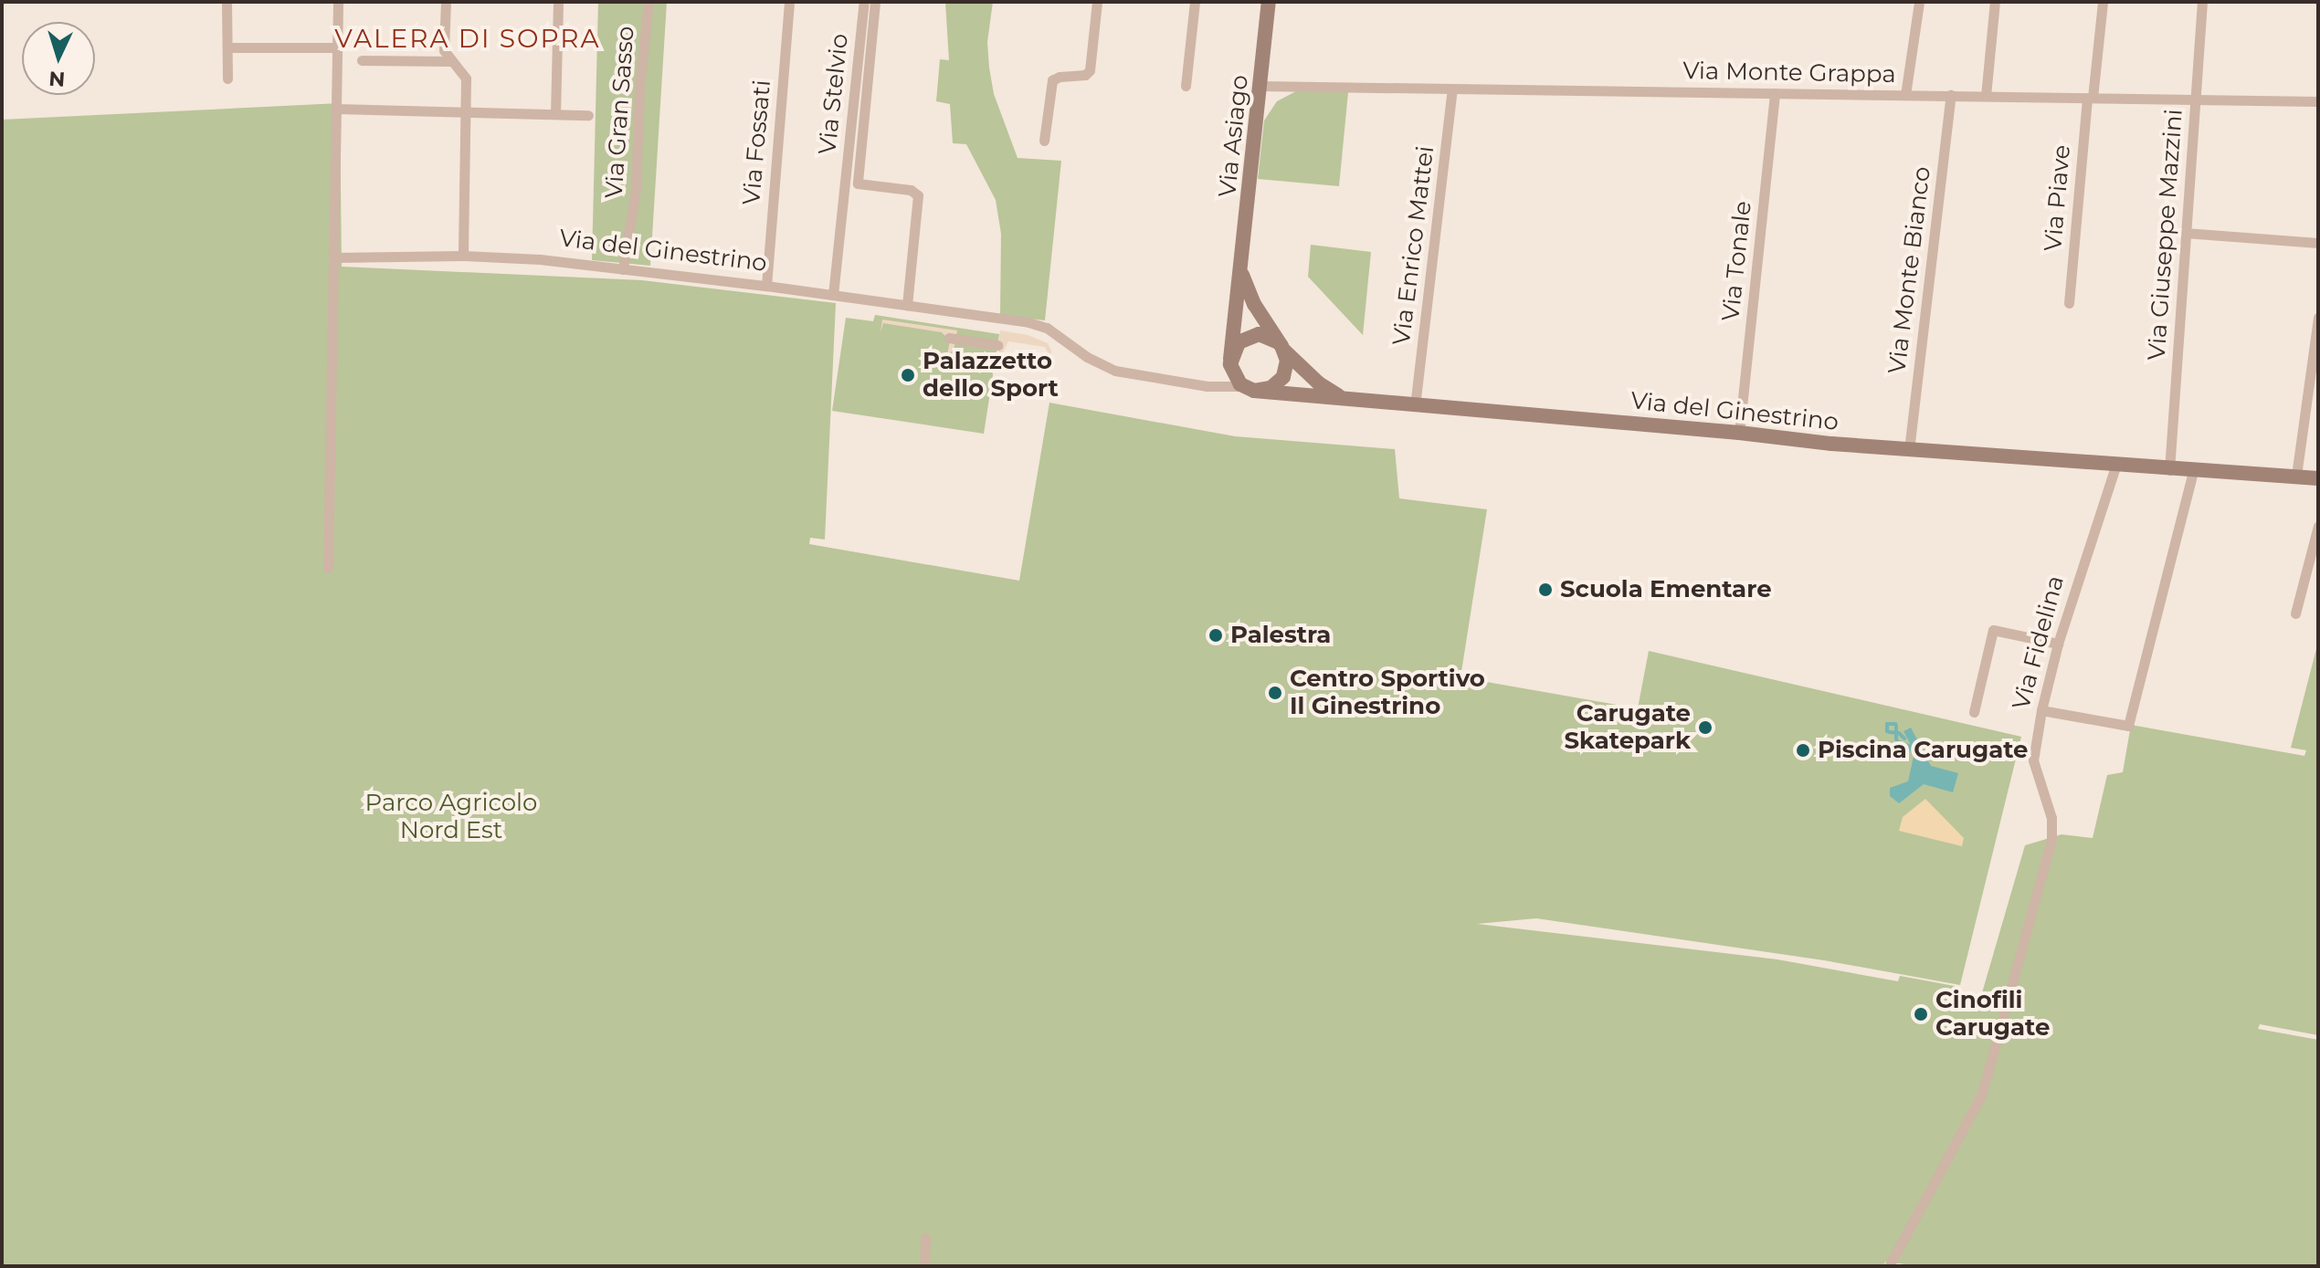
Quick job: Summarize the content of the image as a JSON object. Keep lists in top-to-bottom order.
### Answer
{
  "streets": {
    "street": [
      "Via Monte Grappa",
      "Via Stelvio",
      "Via Gran Sasso",
      "Via Asiago",
      "Via Fossati",
      "Via Piave",
      "Via Giuseppe Mazzini",
      "Via Enrico Mattei",
      "Via del Ginestrino",
      "Via Tonale",
      "Via Monte Bianco",
      "Via Fidelina"
    ]
  },
  "crossings": [
    ["Via Monte Grappa", "Via Asiago"],
    ["Via Monte Grappa", "Via Piave"],
    ["Via Monte Grappa", "Via Giuseppe Mazzini"],
    ["Via Monte Grappa", "Via Enrico Mattei"],
    ["Via Monte Grappa", "Via Tonale"],
    ["Via Monte Grappa", "Via Monte Bianco"],
    ["Via Stelvio", "Via del Ginestrino"],
    ["Via Gran Sasso", "Via del Ginestrino"],
    ["Via Asiago", "Via del Ginestrino"],
    ["Via Fossati", "Via del Ginestrino"],
    ["Via Enrico Mattei", "Via del Ginestrino"],
    ["Via del Ginestrino", "Via Tonale"],
    ["Via del Ginestrino", "Via Monte Bianco"],
    ["Via del Ginestrino", "Via Fidelina"]
  ],
  "districts": ["VALERA DI SOPRA"],
  "parks": ["Parco Agricolo Nord Est"],
  "places": [
    "Palazzetto dello Sport",
    "Scuola Ementare",
    "Palestra",
    "Centro Sportivo Il Ginestrino",
    "Carugate Skatepark",
    "Piscina Carugate",
    "Cinofili Carugate"
  ],
  "north": "bottom"
}
